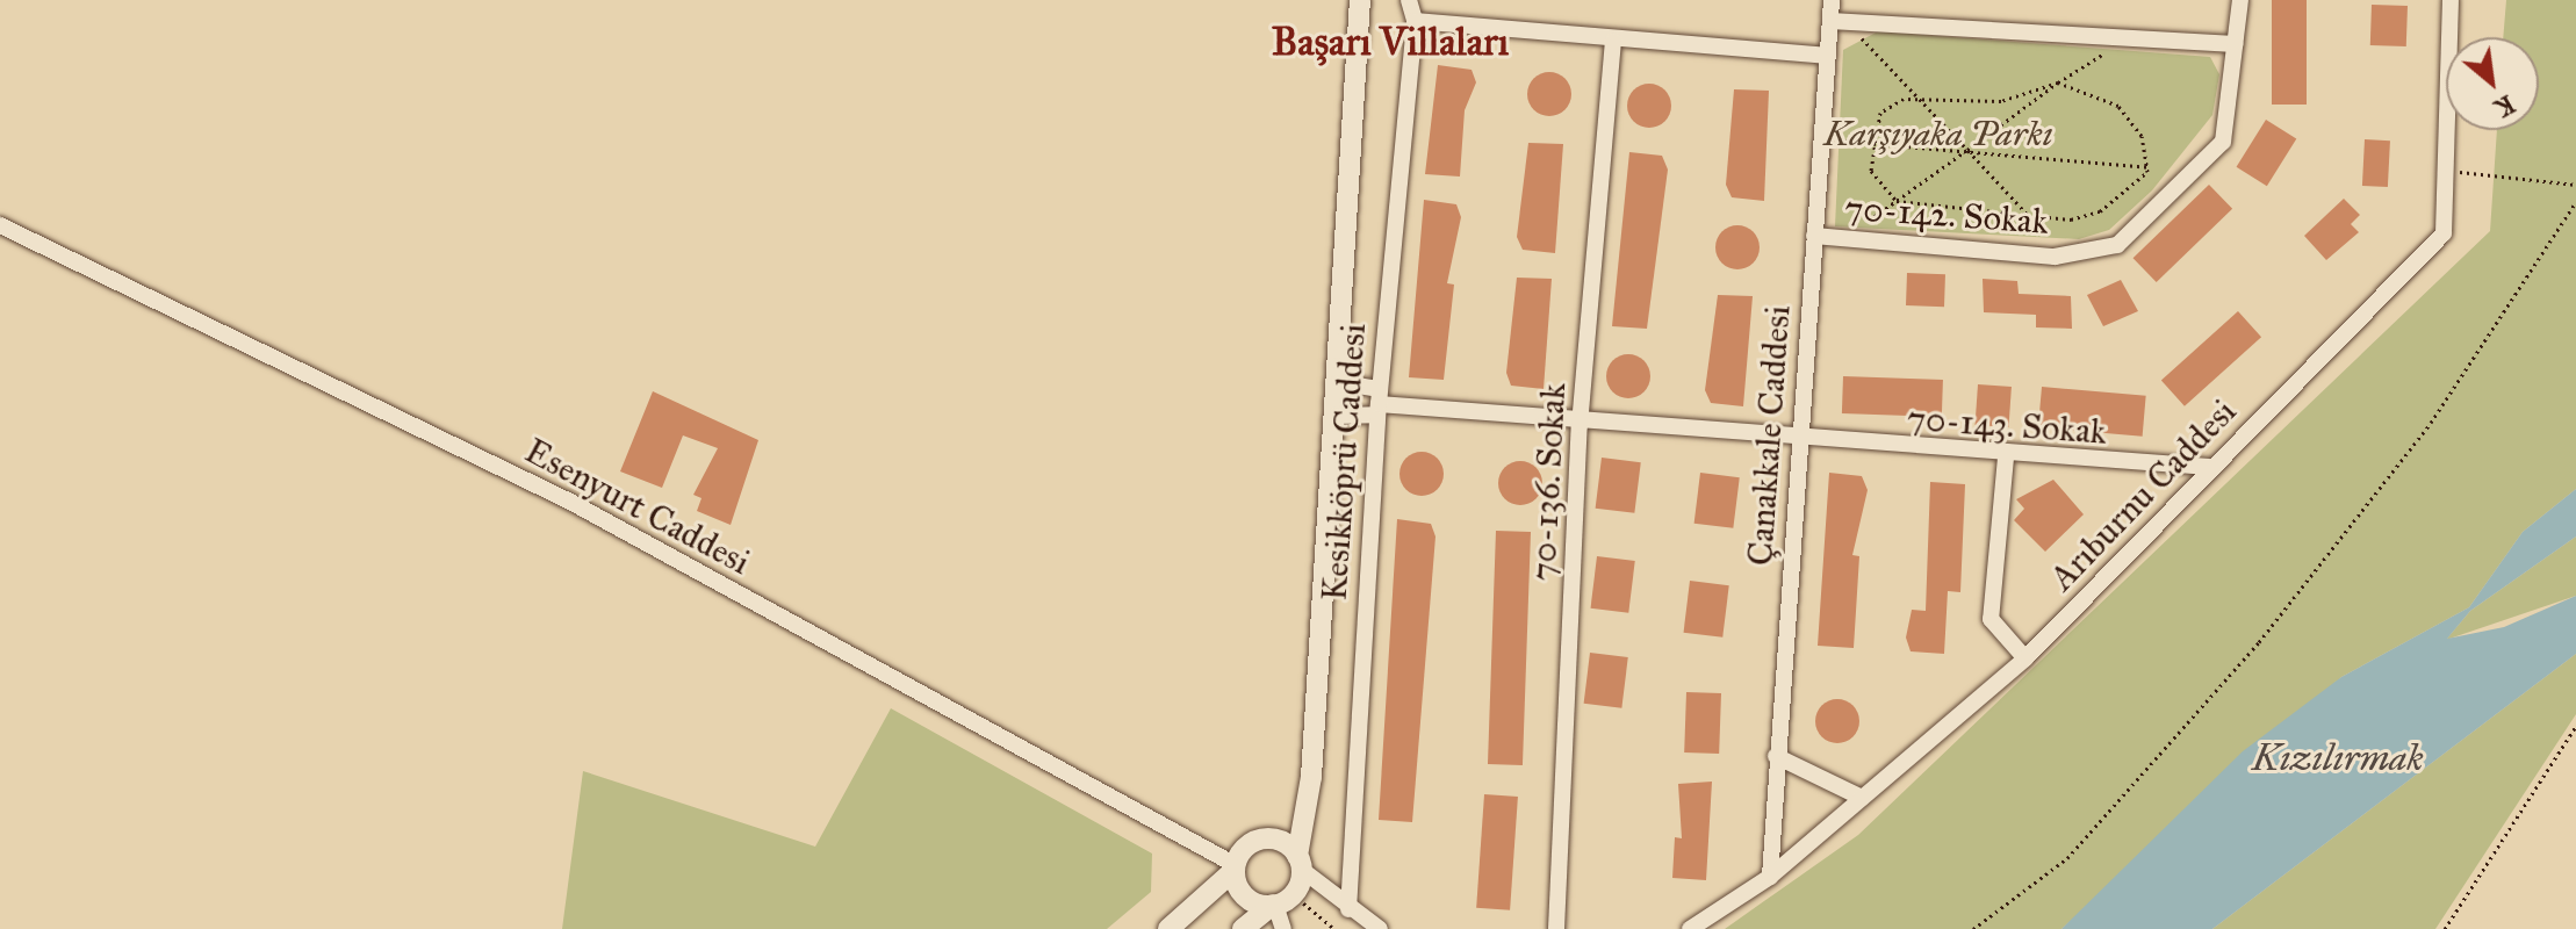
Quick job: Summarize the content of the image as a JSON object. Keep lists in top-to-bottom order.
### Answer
{
  "streets": {
    "street": [
      "70-142. Sokak",
      "70-143. Sokak",
      "Çanakkale Caddesi",
      "Kesikköprü Caddesi",
      "70-136. Sokak",
      "Arıburnu Caddesi",
      "Esenyurt Caddesi"
    ]
  },
  "crossings": [
    ["70-142. Sokak", "Çanakkale Caddesi"],
    ["70-143. Sokak", "Çanakkale Caddesi"],
    ["70-143. Sokak", "Kesikköprü Caddesi"],
    ["70-143. Sokak", "70-136. Sokak"],
    ["70-143. Sokak", "Arıburnu Caddesi"],
    ["Çanakkale Caddesi", "Arıburnu Caddesi"],
    ["Kesikköprü Caddesi", "Esenyurt Caddesi"]
  ],
  "districts": ["Başarı Villaları"],
  "water": ["Kızılırmak"],
  "parks": ["Karşıyaka Parkı"],
  "north": "bottom right"
}
